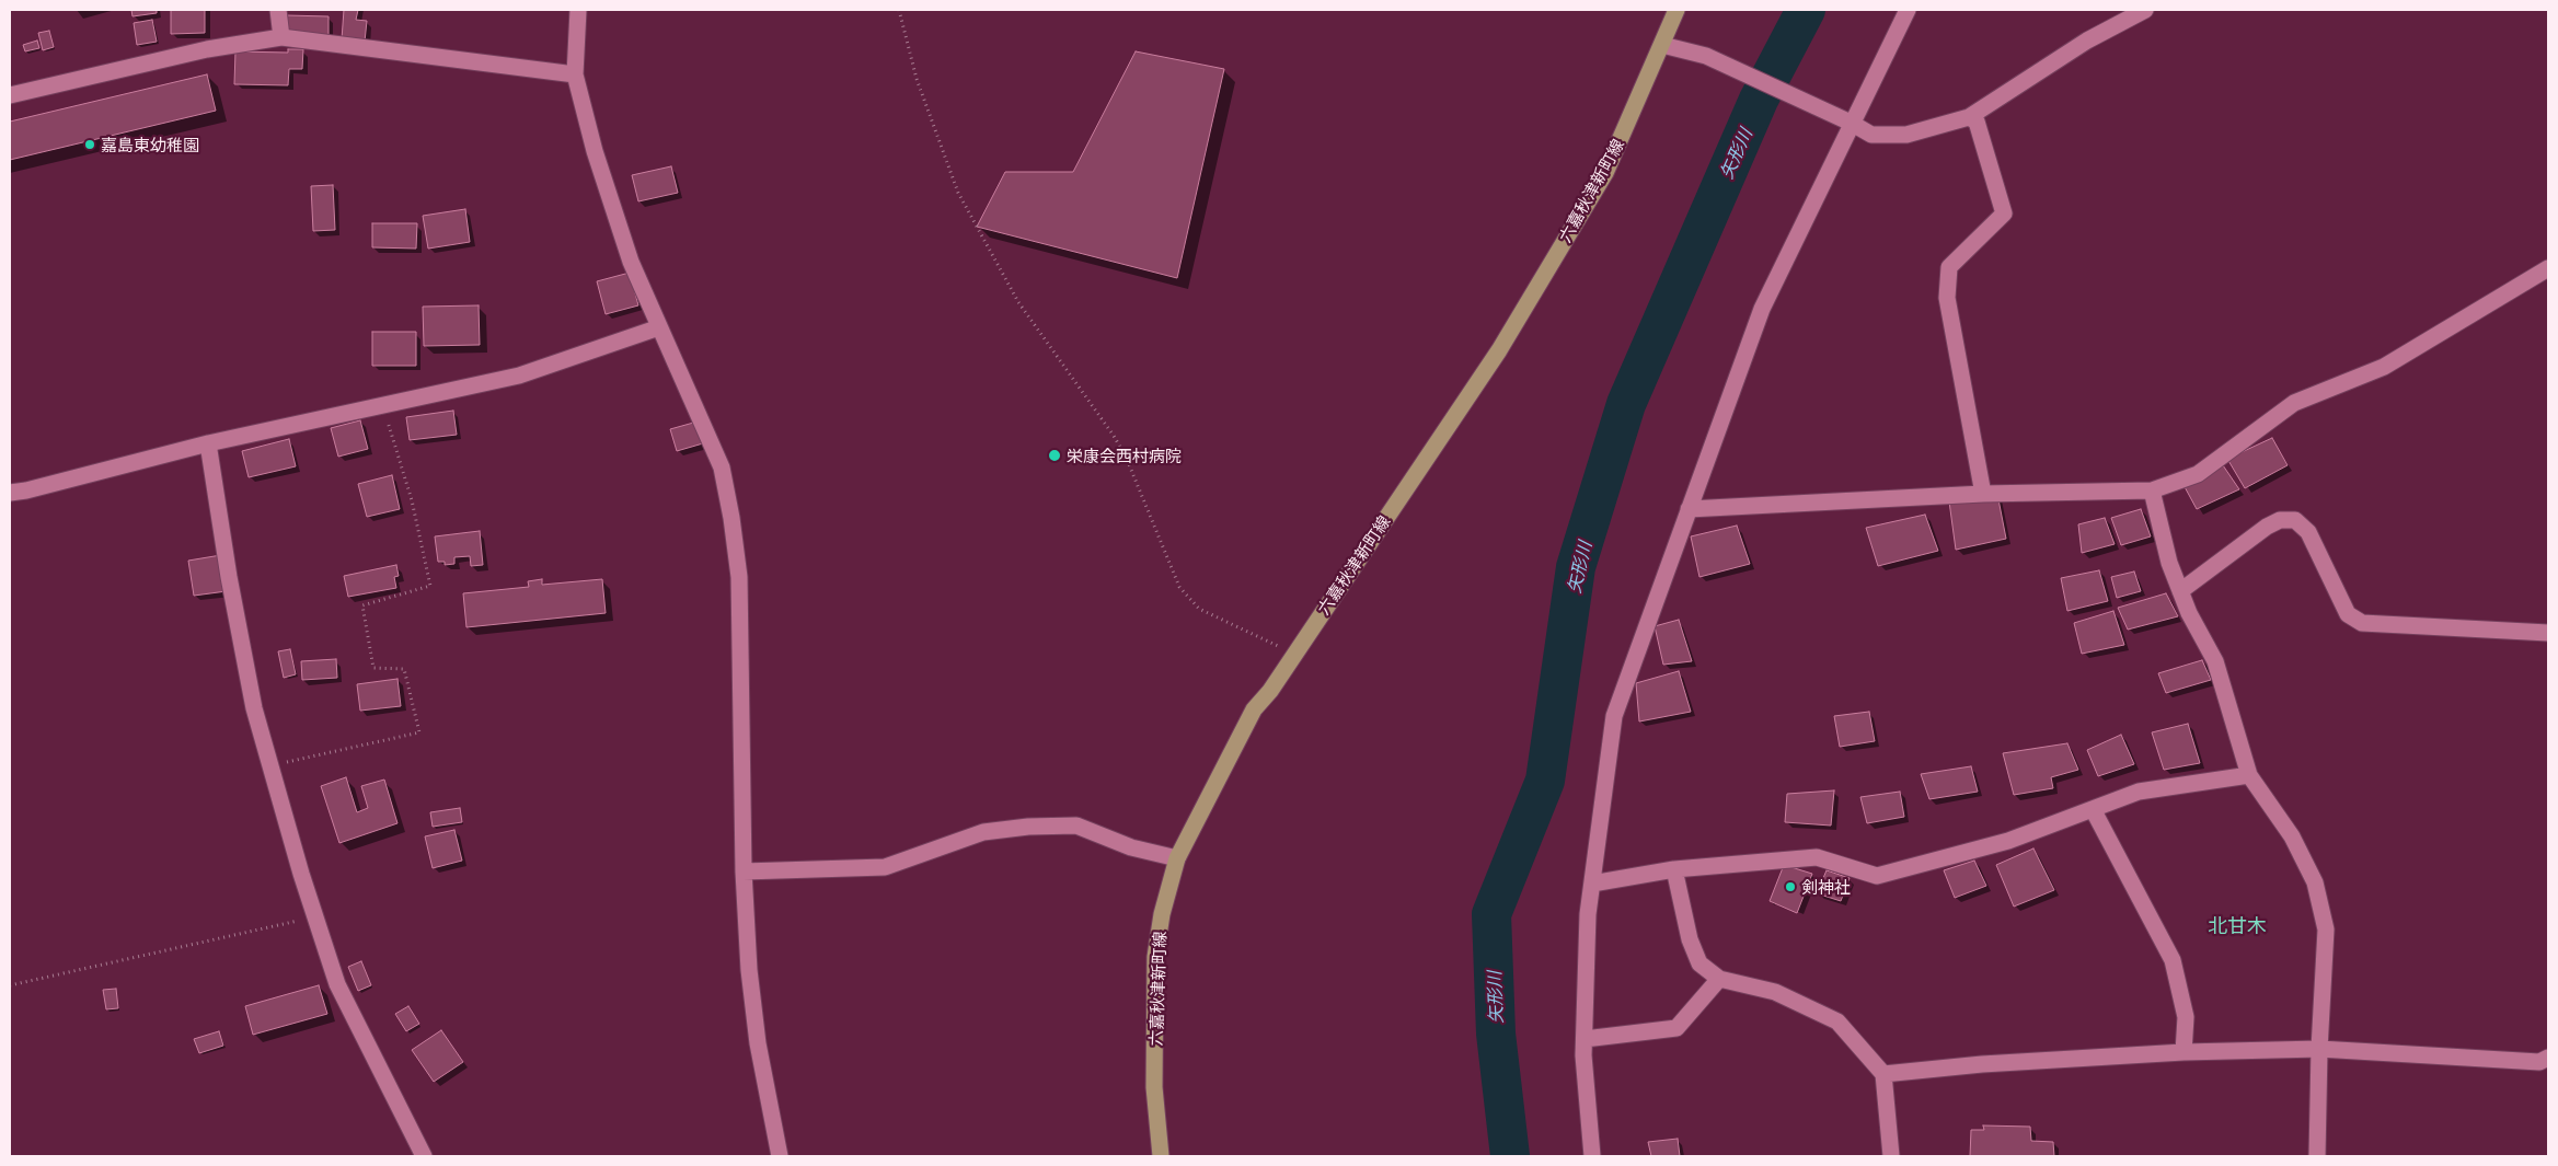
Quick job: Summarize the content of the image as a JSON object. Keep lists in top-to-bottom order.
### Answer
{
  "streets": {
    "main road": ["六嘉秋津新町線"]
  },
  "districts": ["北甘木"],
  "water": ["矢形川"],
  "places": ["嘉島東幼稚園", "栄康会西村病院", "剣神社"]
}
